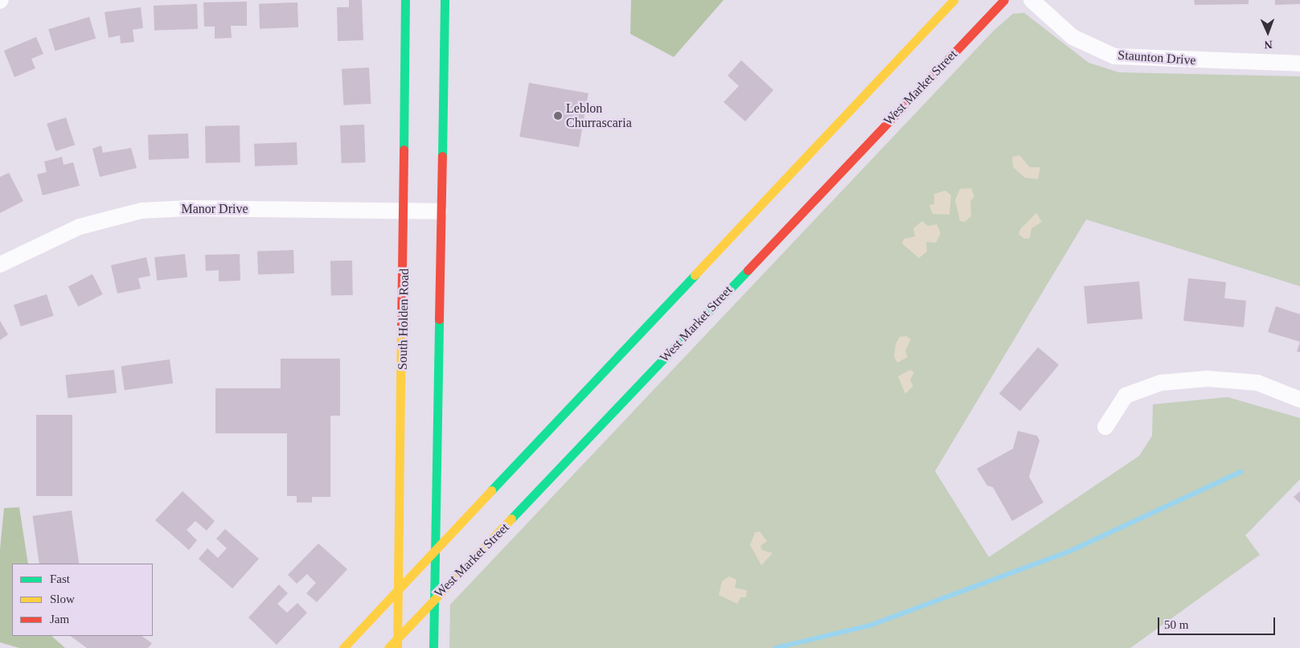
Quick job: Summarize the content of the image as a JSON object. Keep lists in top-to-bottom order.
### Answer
{
  "streets": {
    "main road": ["West Market Street", "South Holden Road"],
    "street": ["Staunton Drive", "Manor Drive"]
  },
  "crossings": [
    ["West Market Street", "South Holden Road"],
    ["Manor Drive", "South Holden Road"]
  ],
  "places": ["Leblon Churrascaria"],
  "legend": ["Fast", "Slow", "Jam"],
  "scale_bar": "50 m",
  "north": "bottom"
}
